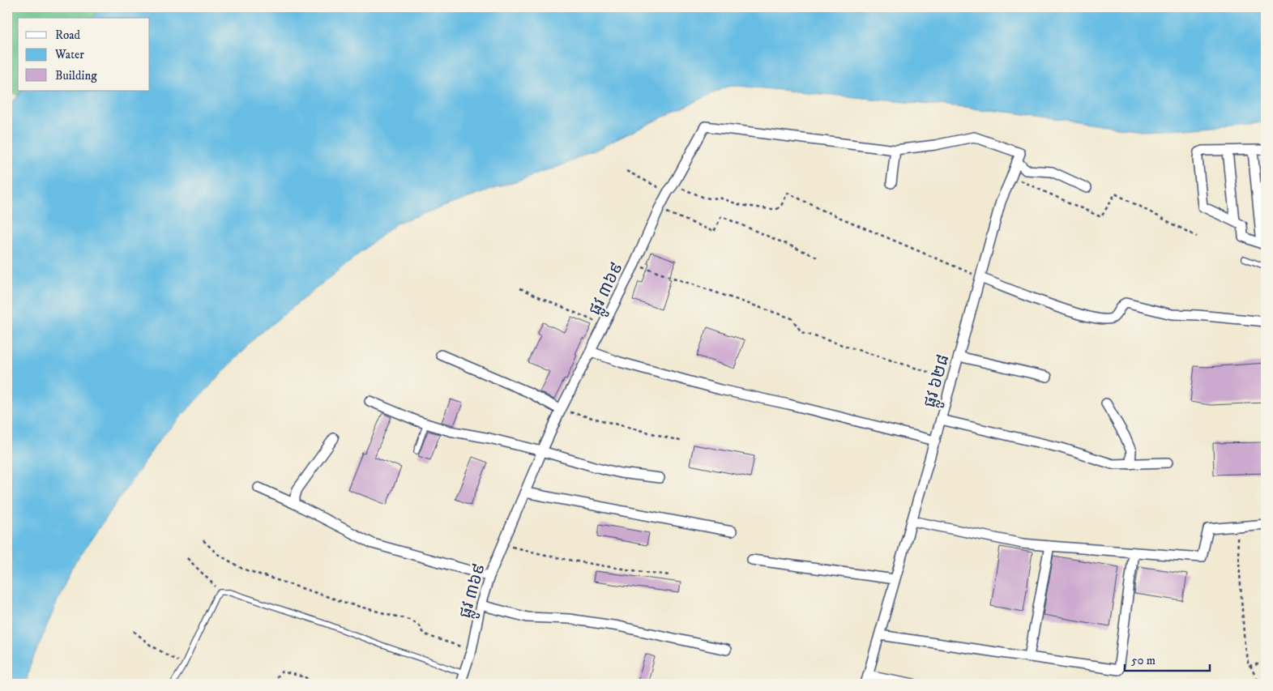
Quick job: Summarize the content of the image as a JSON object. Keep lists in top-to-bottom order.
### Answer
{
  "streets": {
    "street": ["ផ្លូវ ៣៦៩", "ផ្លូវ ៦២៨"]
  },
  "crossings": [
    ["ផ្លូវ ៣៦៩", "ផ្លូវ ៦២៨"]
  ],
  "legend": ["Road", "Water", "Building"],
  "scale_bar": "50 m"
}
